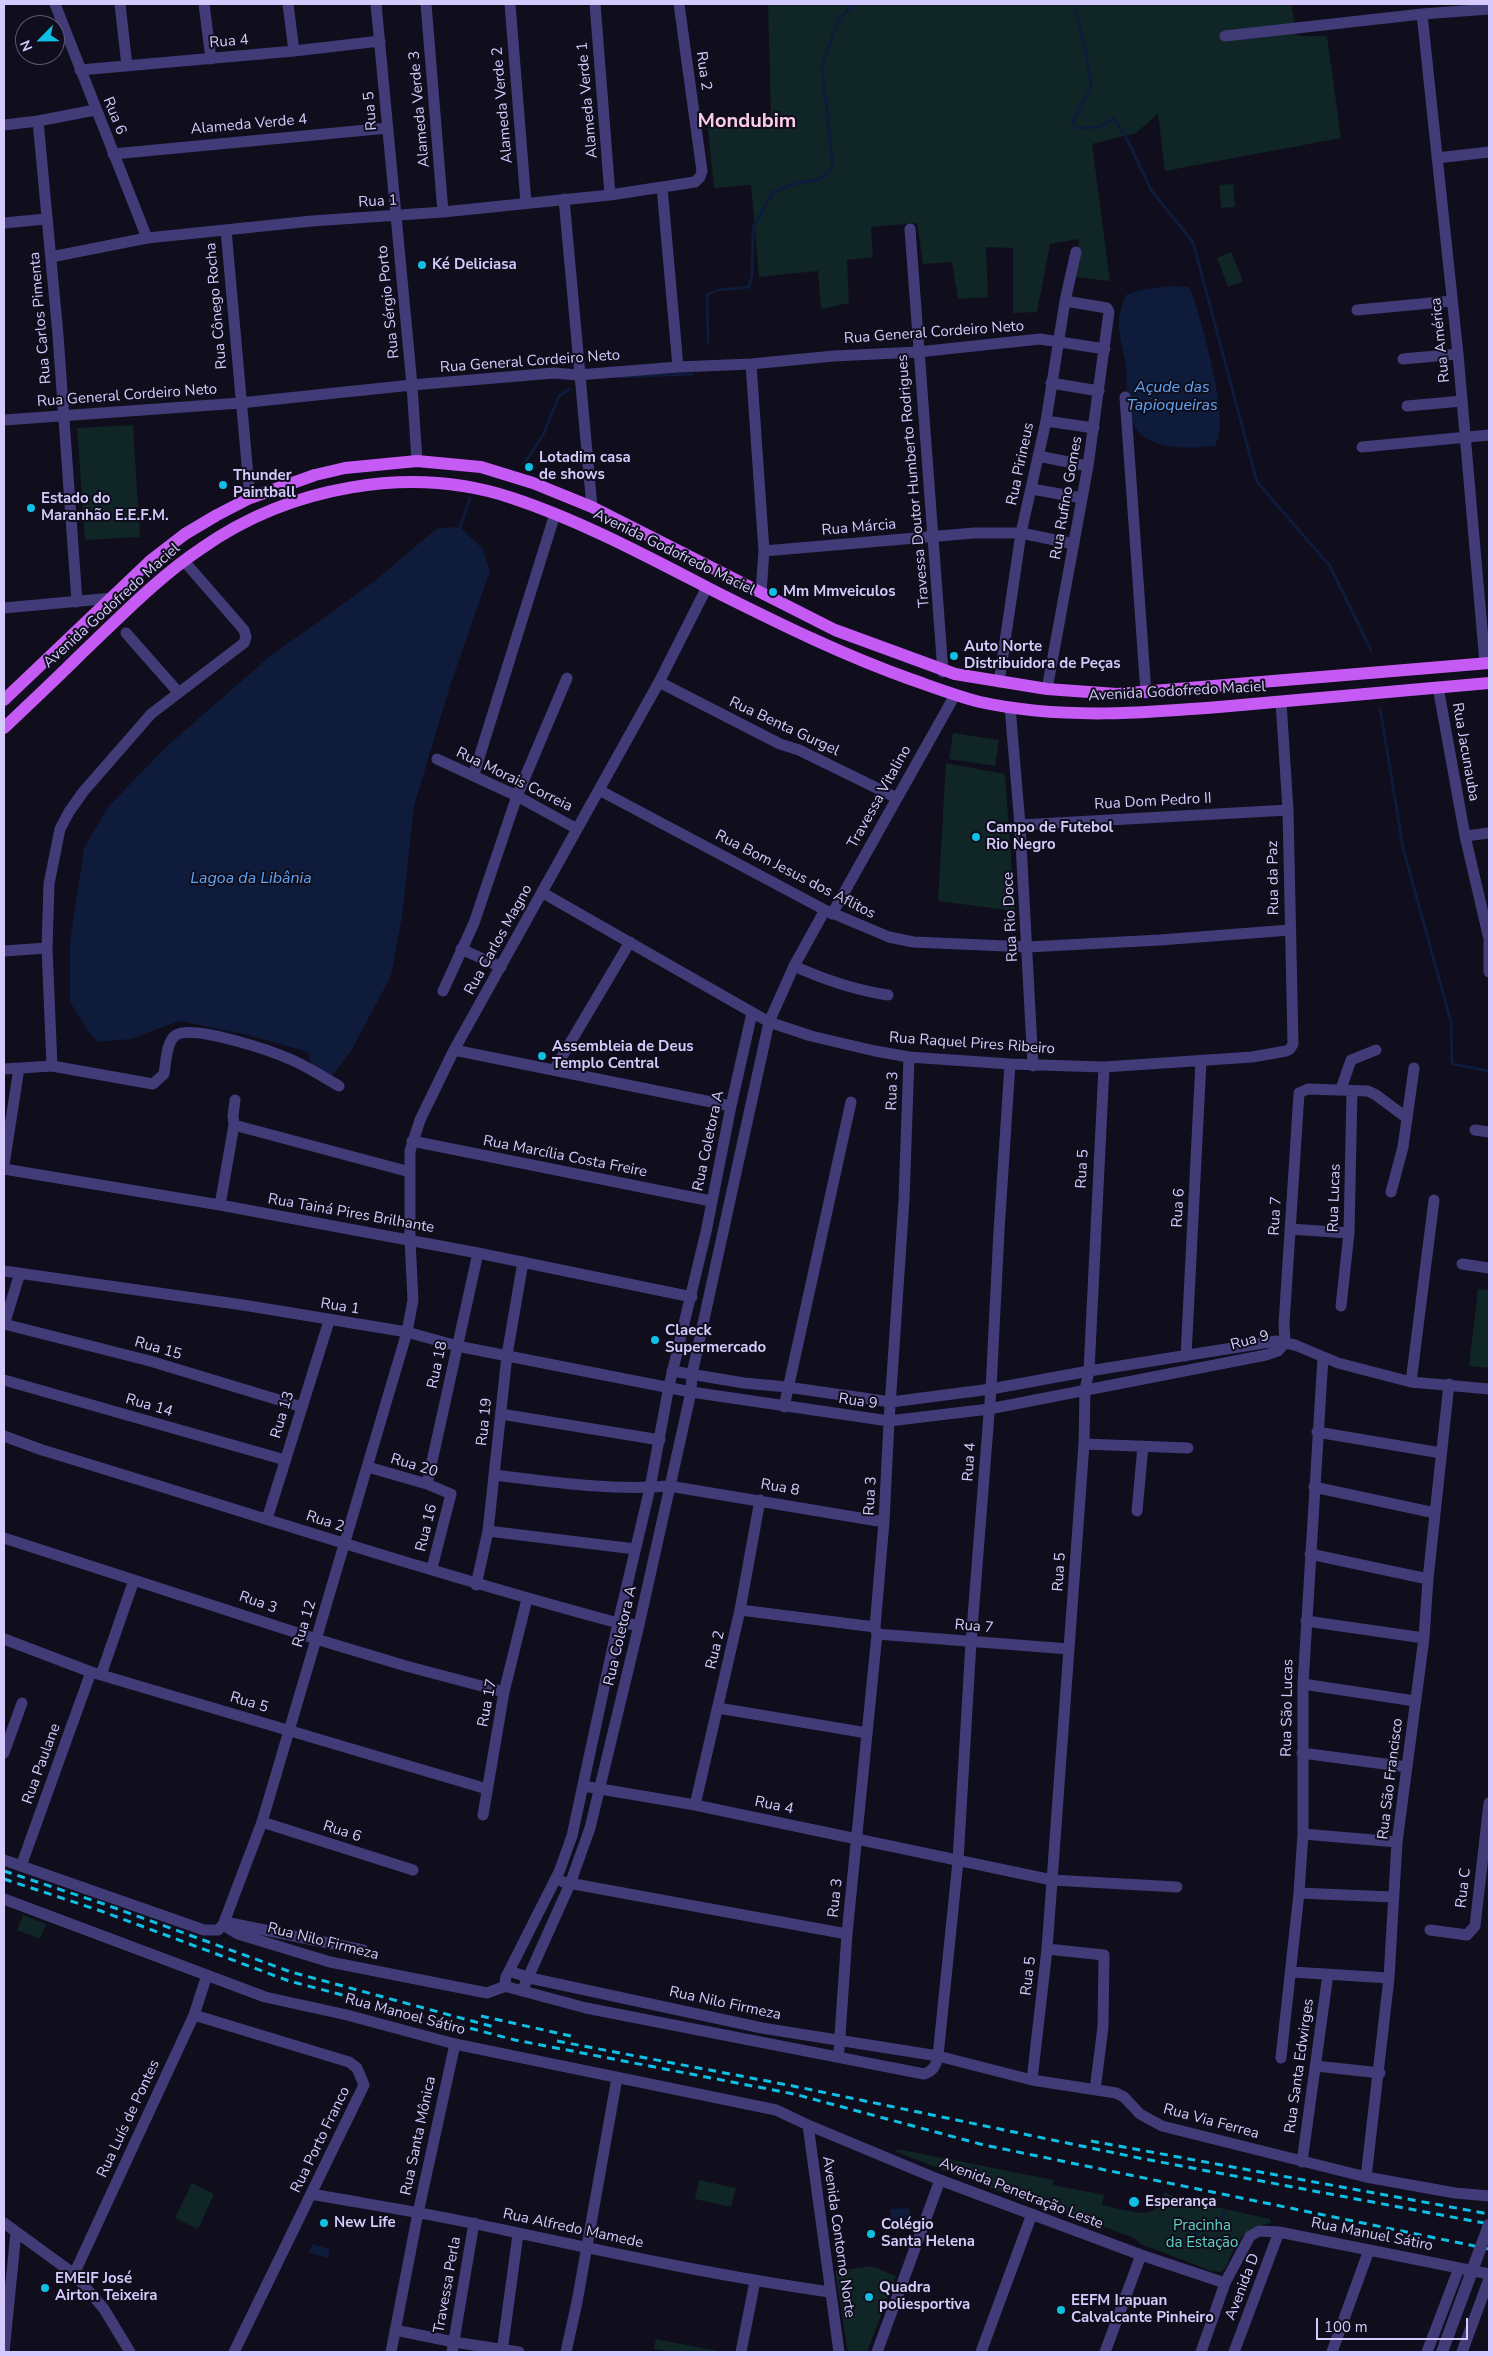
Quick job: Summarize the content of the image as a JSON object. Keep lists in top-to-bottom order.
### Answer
{
  "streets": {
    "main road": ["Avenida Godofredo Maciel"],
    "street": [
      "Rua 4",
      "Rua 2",
      "Alameda Verde 1",
      "Alameda Verde 2",
      "Alameda Verde 3",
      "Rua 5",
      "Rua 6",
      "Alameda Verde 4",
      "Rua 1",
      "Rua Sérgio Porto",
      "Rua Cônego Rocha",
      "Rua Carlos Pimenta",
      "Rua General Cordeiro Neto",
      "Rua América",
      "Rua Pirineus",
      "Travessa Doutor Humberto Rodrigues",
      "Rua Rufino Gomes",
      "Rua Márcia",
      "Rua Benta Gurgel",
      "Rua Jacunauba",
      "Rua Morais Correia",
      "Travessa Vitalino",
      "Rua Dom Pedro II",
      "Rua Bom Jesus dos Aflitos",
      "Rua da Paz",
      "Rua Rio Doce",
      "Rua Carlos Magno",
      "Rua Raquel Pires Ribeiro",
      "Rua 3",
      "Rua Coletora A",
      "Rua Marcília Costa Freire",
      "Rua Lucas",
      "Rua Tainá Pires Brilhante",
      "Rua 7",
      "Rua 9",
      "Rua 15",
      "Rua 18",
      "Rua 14",
      "Rua 13",
      "Rua 19",
      "Rua 20",
      "Rua 8",
      "Rua 16",
      "Rua 12",
      "Rua 17",
      "Rua São Lucas",
      "Rua Paulane",
      "Rua São Francisco",
      "Rua C",
      "Rua Nilo Firmeza",
      "Rua Manoel Sátiro",
      "Rua Santa Edwirges",
      "Rua Luís de Pontes",
      "Rua Via Ferrea",
      "Rua Santa Mônica",
      "Rua Porto Franco",
      "Avenida Penetração Leste",
      "Rua Alfredo Mamede",
      "Rua Manuel Sátiro",
      "Avenida Contorno Norte",
      "Travessa Perla",
      "Avenida D"
    ]
  },
  "crossings": [
    ["Rua 4", "Rua 2"],
    ["Rua 4", "Rua 5"],
    ["Rua 4", "Rua 6"],
    ["Rua 4", "Rua Raquel Pires Ribeiro"],
    ["Rua 4", "Rua 3"],
    ["Rua 4", "Rua Coletora A"],
    ["Rua 4", "Rua 7"],
    ["Rua 4", "Rua 9"],
    ["Rua 4", "Rua Nilo Firmeza"],
    ["Rua 4", "Rua Via Ferrea"],
    ["Rua 2", "Rua 1"],
    ["Rua 2", "Rua Coletora A"],
    ["Rua 2", "Rua 7"],
    ["Rua 2", "Rua 13"],
    ["Rua 2", "Rua 19"],
    ["Rua 2", "Rua 8"],
    ["Rua 2", "Rua 16"],
    ["Rua 2", "Rua 12"],
    ["Rua 2", "Rua 17"],
    ["Alameda Verde 1", "Rua 1"],
    ["Alameda Verde 2", "Rua 1"],
    ["Alameda Verde 3", "Rua 1"],
    ["Rua 5", "Alameda Verde 4"],
    ["Rua 5", "Rua 1"],
    ["Rua 5", "Rua Sérgio Porto"],
    ["Rua 5", "Rua Raquel Pires Ribeiro"],
    ["Rua 5", "Rua 7"],
    ["Rua 5", "Rua 9"],
    ["Rua 5", "Rua 12"],
    ["Rua 5", "Rua 17"],
    ["Rua 5", "Rua Paulane"],
    ["Rua 5", "Rua Via Ferrea"],
    ["Rua 6", "Alameda Verde 4"],
    ["Rua 6", "Rua 1"],
    ["Rua 6", "Rua Raquel Pires Ribeiro"],
    ["Rua 6", "Rua 9"],
    ["Rua 6", "Rua 12"],
    ["Rua 1", "Rua Sérgio Porto"],
    ["Rua 1", "Rua Cônego Rocha"],
    ["Rua 1", "Rua Carlos Pimenta"],
    ["Rua 1", "Rua Carlos Magno"],
    ["Rua 1", "Rua Coletora A"],
    ["Rua 1", "Rua 9"],
    ["Rua 1", "Rua 18"],
    ["Rua 1", "Rua 13"],
    ["Rua 1", "Rua 19"],
    ["Rua 1", "Rua 12"],
    ["Rua Sérgio Porto", "Rua General Cordeiro Neto"],
    ["Rua Cônego Rocha", "Rua General Cordeiro Neto"],
    ["Rua Cônego Rocha", "Avenida Godofredo Maciel"],
    ["Rua Carlos Pimenta", "Rua General Cordeiro Neto"],
    ["Rua General Cordeiro Neto", "Rua Pirineus"],
    ["Rua General Cordeiro Neto", "Travessa Doutor Humberto Rodrigues"],
    ["Rua General Cordeiro Neto", "Rua Rufino Gomes"],
    ["Rua América", "Avenida Godofredo Maciel"],
    ["Rua Pirineus", "Rua Rufino Gomes"],
    ["Rua Pirineus", "Rua Márcia"],
    ["Rua Pirineus", "Avenida Godofredo Maciel"],
    ["Travessa Doutor Humberto Rodrigues", "Rua Márcia"],
    ["Travessa Doutor Humberto Rodrigues", "Avenida Godofredo Maciel"],
    ["Rua Rufino Gomes", "Rua Márcia"],
    ["Rua Rufino Gomes", "Avenida Godofredo Maciel"],
    ["Avenida Godofredo Maciel", "Rua Jacunauba"],
    ["Avenida Godofredo Maciel", "Travessa Vitalino"],
    ["Avenida Godofredo Maciel", "Rua da Paz"],
    ["Avenida Godofredo Maciel", "Rua Rio Doce"],
    ["Avenida Godofredo Maciel", "Rua Carlos Magno"],
    ["Rua Benta Gurgel", "Travessa Vitalino"],
    ["Rua Benta Gurgel", "Rua Carlos Magno"],
    ["Rua Morais Correia", "Rua Carlos Magno"],
    ["Travessa Vitalino", "Rua Bom Jesus dos Aflitos"],
    ["Travessa Vitalino", "Rua Raquel Pires Ribeiro"],
    ["Travessa Vitalino", "Rua Coletora A"],
    ["Rua Dom Pedro II", "Rua da Paz"],
    ["Rua Dom Pedro II", "Rua Rio Doce"],
    ["Rua Bom Jesus dos Aflitos", "Rua da Paz"],
    ["Rua Bom Jesus dos Aflitos", "Rua Rio Doce"],
    ["Rua Bom Jesus dos Aflitos", "Rua Carlos Magno"],
    ["Rua da Paz", "Rua Raquel Pires Ribeiro"],
    ["Rua Rio Doce", "Rua Raquel Pires Ribeiro"],
    ["Rua Carlos Magno", "Rua Raquel Pires Ribeiro"],
    ["Rua Carlos Magno", "Rua Marcília Costa Freire"],
    ["Rua Carlos Magno", "Rua Tainá Pires Brilhante"],
    ["Rua Carlos Magno", "Rua 12"],
    ["Rua Raquel Pires Ribeiro", "Rua 3"],
    ["Rua Raquel Pires Ribeiro", "Rua Coletora A"],
    ["Rua 3", "Rua Coletora A"],
    ["Rua 3", "Rua 7"],
    ["Rua 3", "Rua 9"],
    ["Rua 3", "Rua 8"],
    ["Rua 3", "Rua 12"],
    ["Rua 3", "Rua 17"],
    ["Rua 3", "Rua Paulane"],
    ["Rua 3", "Rua Nilo Firmeza"],
    ["Rua Coletora A", "Rua Marcília Costa Freire"],
    ["Rua Coletora A", "Rua Tainá Pires Brilhante"],
    ["Rua Coletora A", "Rua 9"],
    ["Rua Coletora A", "Rua 8"],
    ["Rua Coletora A", "Rua Nilo Firmeza"],
    ["Rua Lucas", "Rua 7"],
    ["Rua Tainá Pires Brilhante", "Rua 18"],
    ["Rua Tainá Pires Brilhante", "Rua 19"],
    ["Rua 7", "Rua 9"],
    ["Rua 15", "Rua 13"],
    ["Rua 18", "Rua 20"],
    ["Rua 14", "Rua 13"],
    ["Rua 19", "Rua 8"],
    ["Rua 20", "Rua 16"],
    ["Rua 20", "Rua 12"],
    ["Rua 12", "Rua Nilo Firmeza"],
    ["Rua São Francisco", "Rua Via Ferrea"],
    ["Rua Nilo Firmeza", "Rua Via Ferrea"],
    ["Rua Manoel Sátiro", "Rua Luís de Pontes"],
    ["Rua Manoel Sátiro", "Rua Santa Mônica"],
    ["Rua Manoel Sátiro", "Avenida Penetração Leste"],
    ["Rua Manoel Sátiro", "Avenida Contorno Norte"],
    ["Rua Santa Edwirges", "Rua Via Ferrea"],
    ["Rua Luís de Pontes", "Rua Porto Franco"],
    ["Rua Santa Mônica", "Rua Alfredo Mamede"],
    ["Rua Porto Franco", "Rua Alfredo Mamede"],
    ["Avenida Penetração Leste", "Avenida Contorno Norte"],
    ["Avenida Penetração Leste", "Avenida D"],
    ["Rua Alfredo Mamede", "Avenida Contorno Norte"],
    ["Rua Alfredo Mamede", "Travessa Perla"],
    ["Rua Manuel Sátiro", "Avenida D"]
  ],
  "districts": ["Mondubim"],
  "water": ["Açude das Tapioqueiras", "Lagoa da Libânia"],
  "parks": ["Pracinha da Estação"],
  "places": [
    "Ké Deliciasa",
    "Lotadim casa de shows",
    "Thunder Paintball",
    "Estado do Maranhão E.E.F.M.",
    "Mm Mmveiculos",
    "Auto Norte Distribuidora de Peças",
    "Campo de Futebol Rio Negro",
    "Assembleia de Deus Templo Central",
    "Claeck Supermercado",
    "Esperança",
    "New Life",
    "Colégio Santa Helena",
    "EMEIF José Airton Teixeira",
    "Quadra poliesportiva",
    "EEFM Irapuan Calvalcante Pinheiro"
  ],
  "scale_bar": "100 m",
  "north": "bottom left"
}
